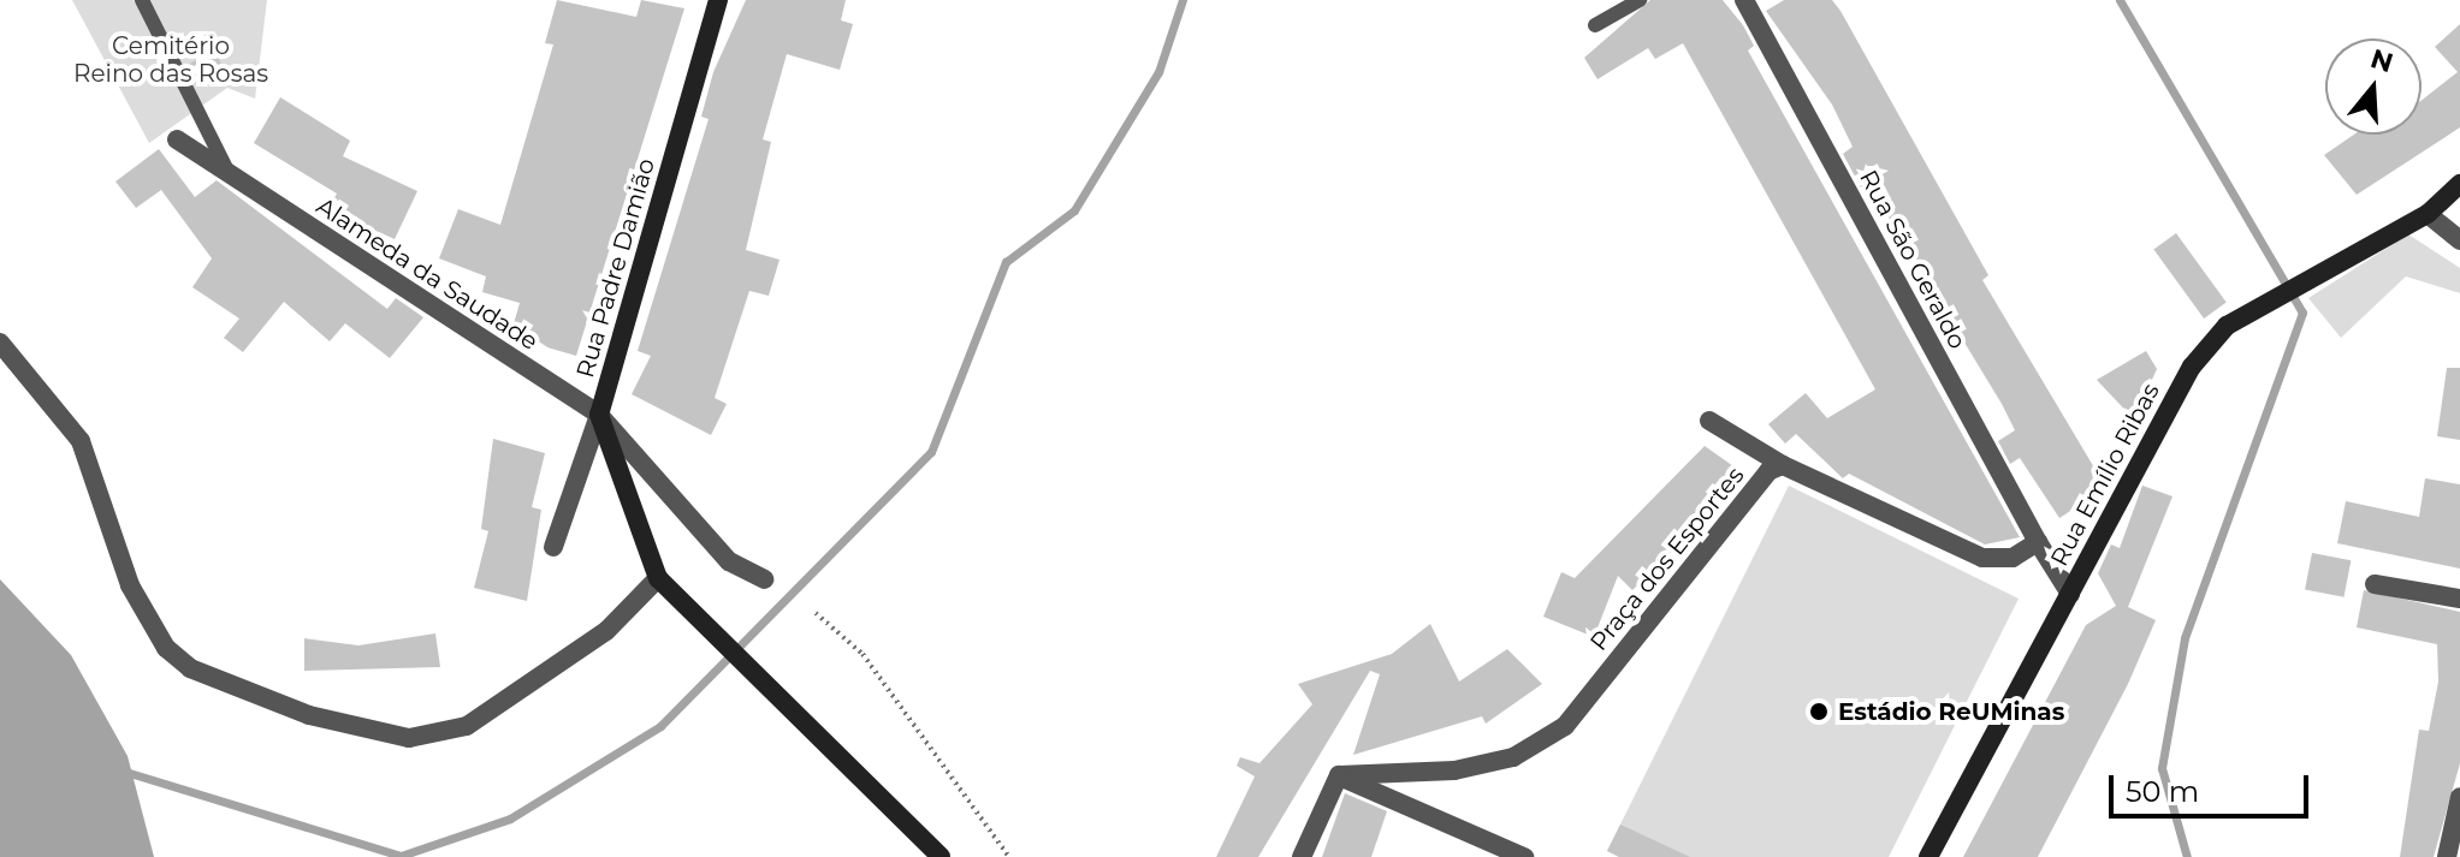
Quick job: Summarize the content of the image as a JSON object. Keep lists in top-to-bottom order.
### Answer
{
  "streets": {
    "street": [
      "Rua São Geraldo",
      "Rua Padre Damião",
      "Alameda da Saudade",
      "Rua Emílio Ribas",
      "Praça dos Esportes"
    ]
  },
  "crossings": [
    ["Rua São Geraldo", "Praça dos Esportes"],
    ["Rua Padre Damião", "Alameda da Saudade"]
  ],
  "parks": ["Cemitério Reino das Rosas"],
  "places": ["Estádio ReUMinas"],
  "scale_bar": "50 m",
  "north": "top"
}
